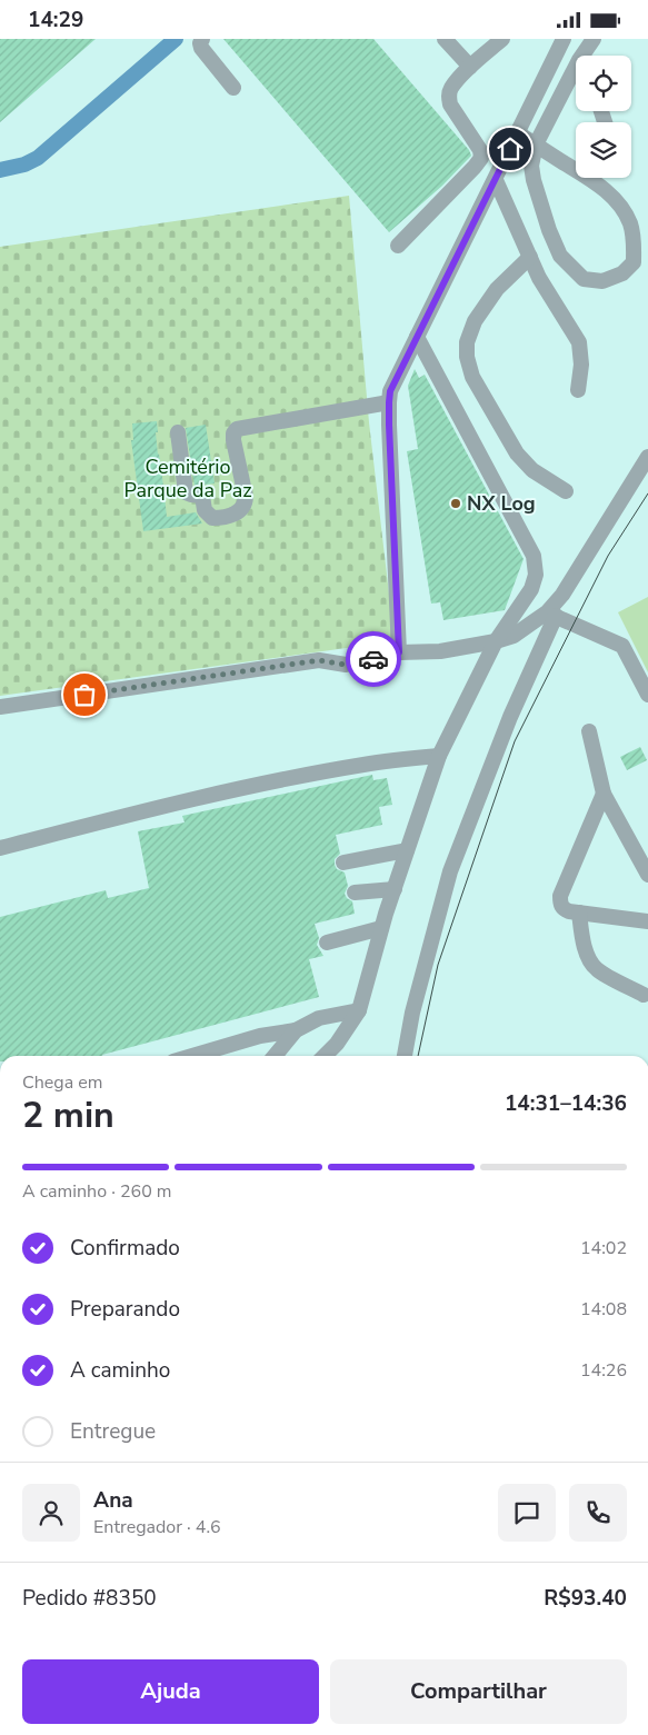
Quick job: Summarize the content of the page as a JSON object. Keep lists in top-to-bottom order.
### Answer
{
  "parks": ["Cemitério Parque da Paz"],
  "places": ["NX Log"],
  "page": {
    "status": "14:29",
    "heading": ["2 min", "Chega em", "14:31–14:36"],
    "panel": [
      "Ana",
      "Entregador · 4.6",
      "Pedido #8350",
      "R$93.40"
    ],
    "bar": "A caminho · 260 m",
    "list": [
      ["Confirmado", "14:02"],
      ["Preparando", "14:08"],
      ["A caminho", "14:26"],
      "Entregue"
    ],
    "buttons": ["Ajuda", "Compartilhar"]
  }
}
